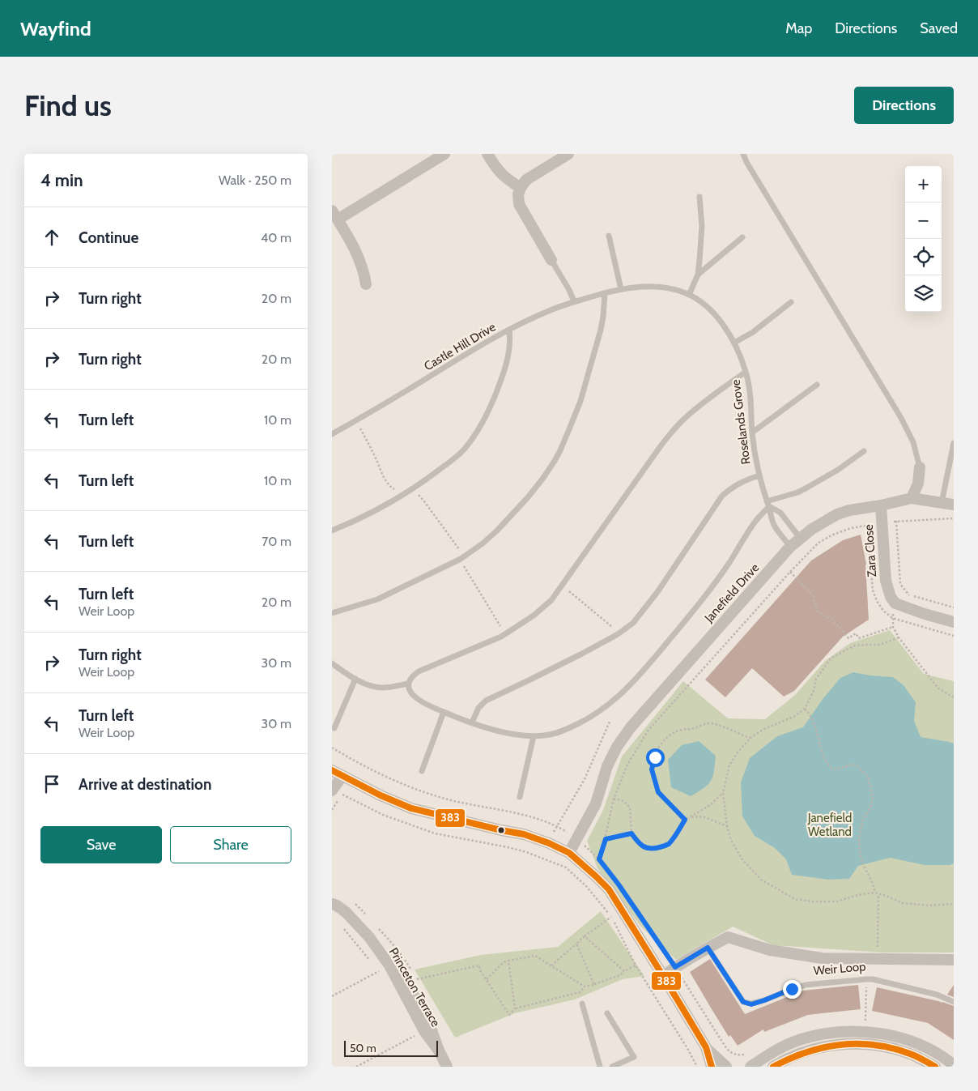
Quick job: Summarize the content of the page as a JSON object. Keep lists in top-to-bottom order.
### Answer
{
  "streets": {
    "street": [
      "Zara Close",
      "Janefield Drive",
      "Weir Loop",
      "Princeton Terrace"
    ],
    "lane": ["Castle Hill Drive", "Roselands Grove"]
  },
  "crossings": [
    ["Castle Hill Drive", "Roselands Grove"],
    ["Roselands Grove", "Janefield Drive"],
    ["Zara Close", "Janefield Drive"]
  ],
  "parks": ["Janefield Wetland"],
  "lines": ["transit line 383"],
  "scale_bar": "50 m",
  "page": {
    "header": "Wayfind",
    "nav": ["Map", "Directions", "Saved"],
    "buttons": [
      "Directions",
      ["Save", "Share"]
    ],
    "title": "Find us",
    "heading": ["4 min", "Walk · 250 m"],
    "map_buttons": ["+", "−"],
    "list": [
      ["Continue", "40 m"],
      ["Turn right", "20 m"],
      ["Turn right", "20 m"],
      ["Turn left", "10 m"],
      ["Turn left", "10 m"],
      ["Turn left", "70 m"],
      ["Turn left", "Weir Loop", "20 m"],
      ["Turn right", "Weir Loop", "30 m"],
      ["Turn left", "Weir Loop", "30 m"],
      "Arrive at destination"
    ],
    "scale": "50 m"
  }
}
